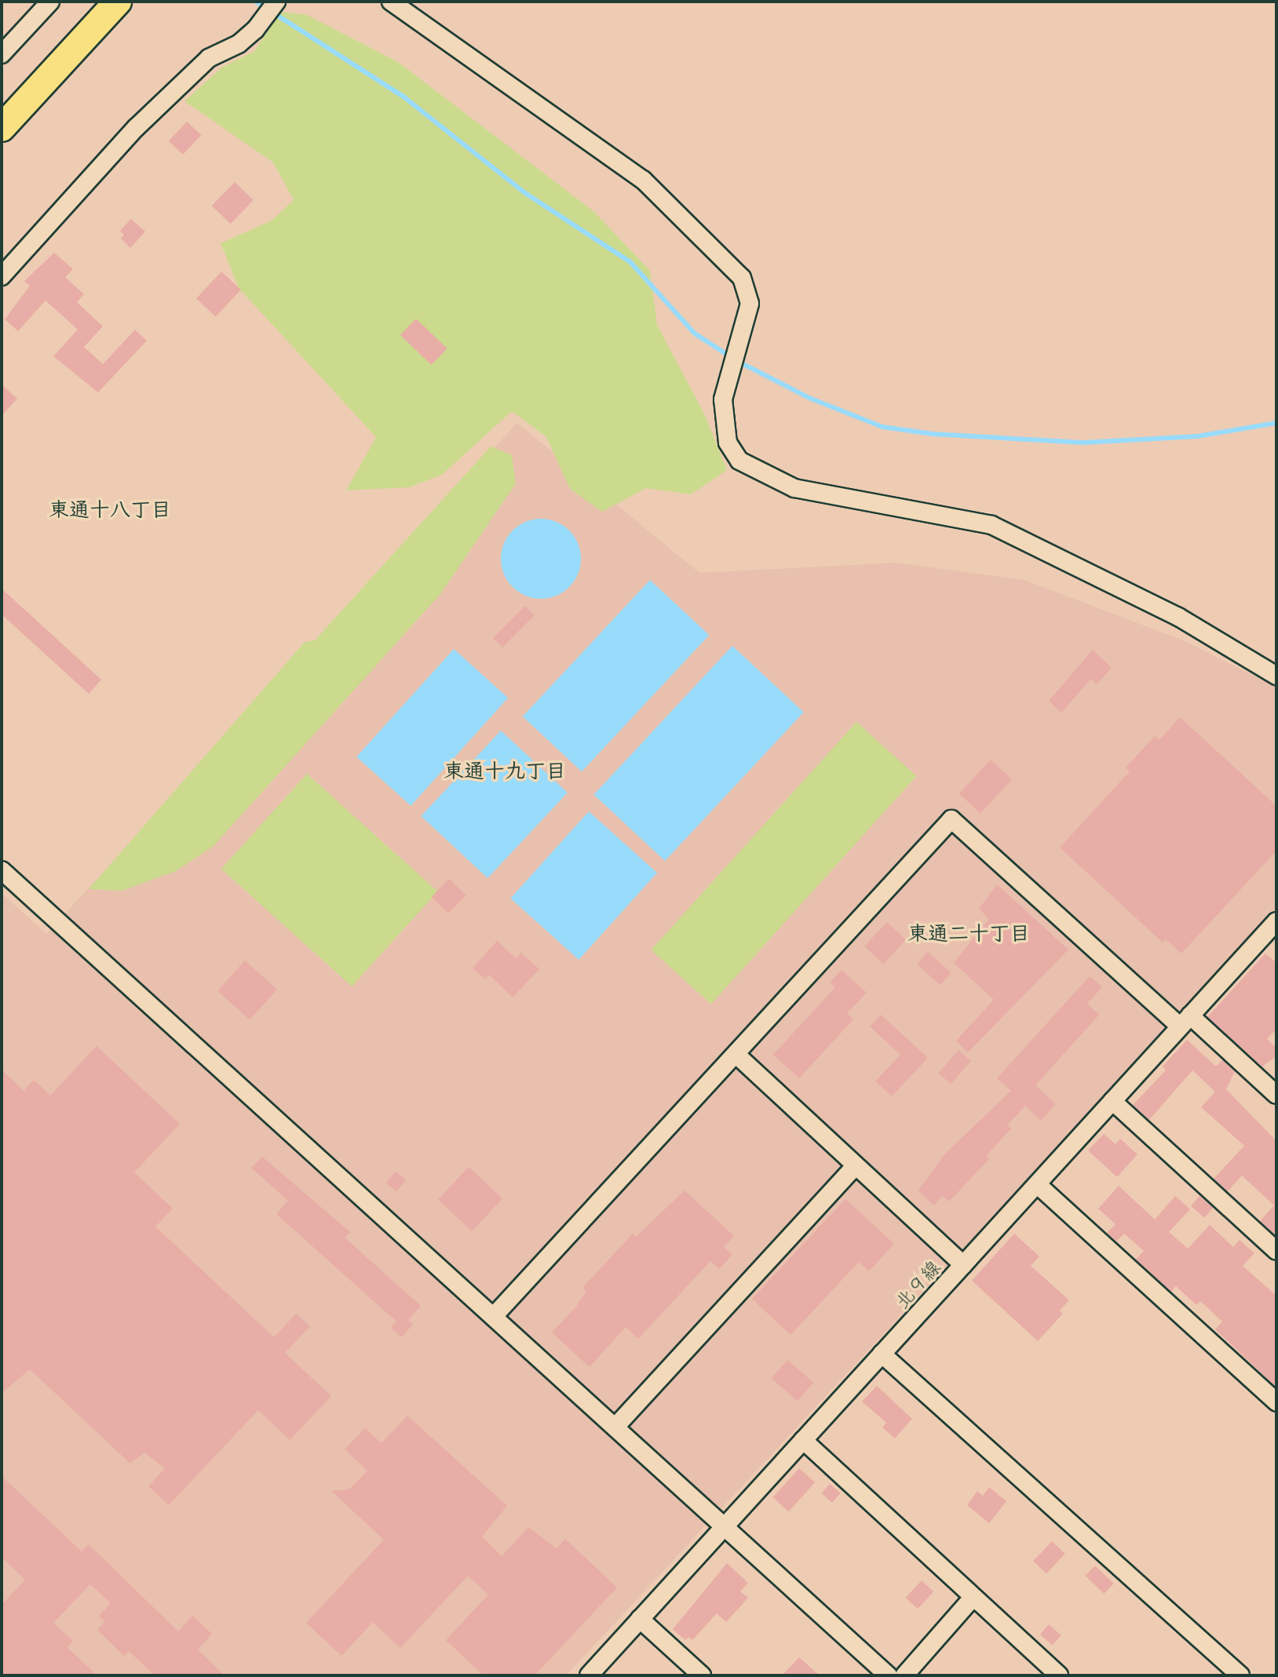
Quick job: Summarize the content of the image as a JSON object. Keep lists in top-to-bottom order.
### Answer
{
  "streets": {
    "street": ["北９線"]
  },
  "districts": ["東通十八丁目", "東通十九丁目", "東通二十丁目"]
}
